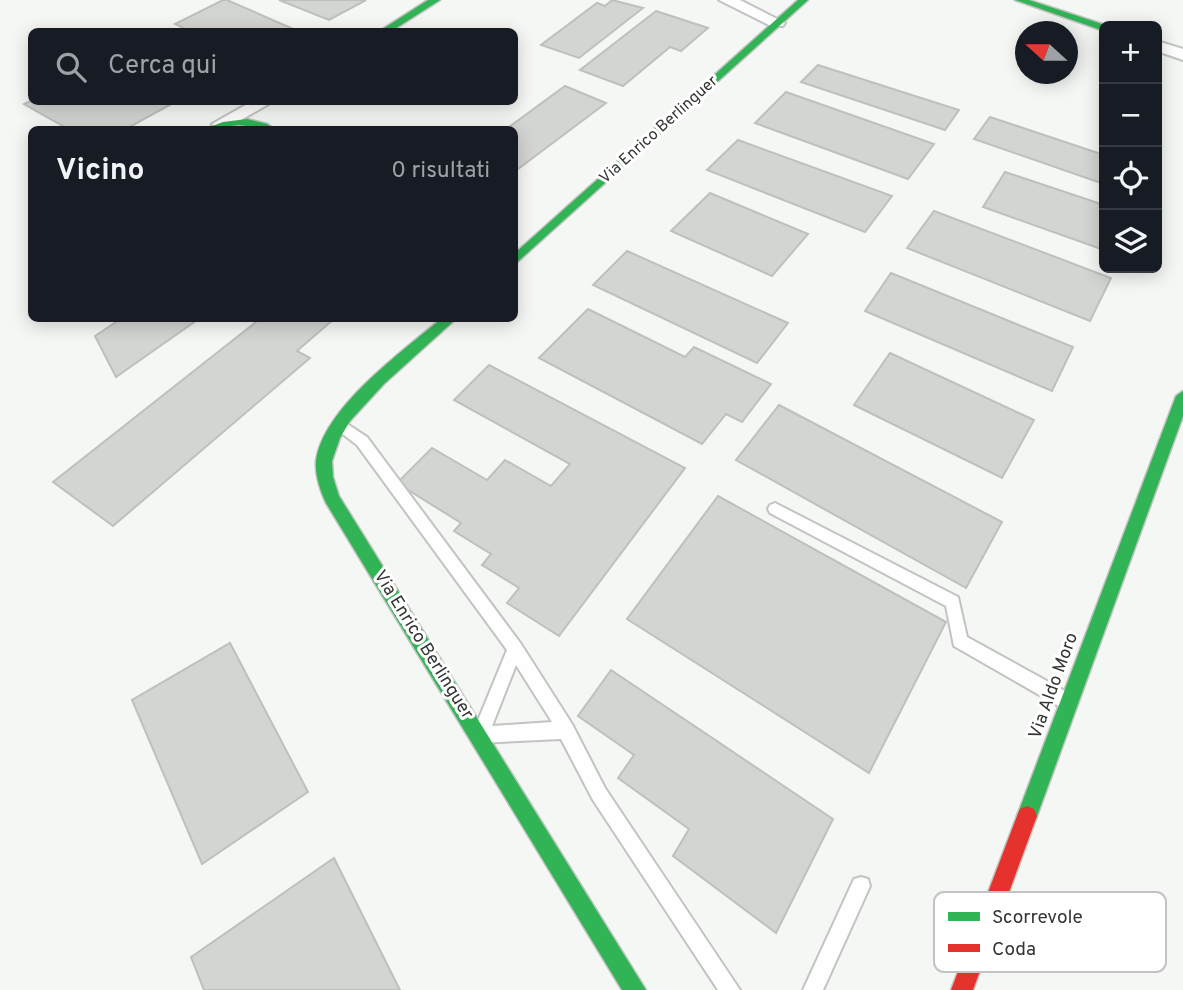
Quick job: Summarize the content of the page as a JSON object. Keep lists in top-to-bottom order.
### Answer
{
  "streets": {
    "street": ["Via Enrico Berlinguer", "Via Aldo Moro"]
  },
  "legend": ["Scorrevole", "Coda"],
  "north": "left",
  "page": {
    "map_buttons": ["+", "−"],
    "search": "Cerca qui",
    "heading": ["Vicino", "0 risultati"]
  }
}
